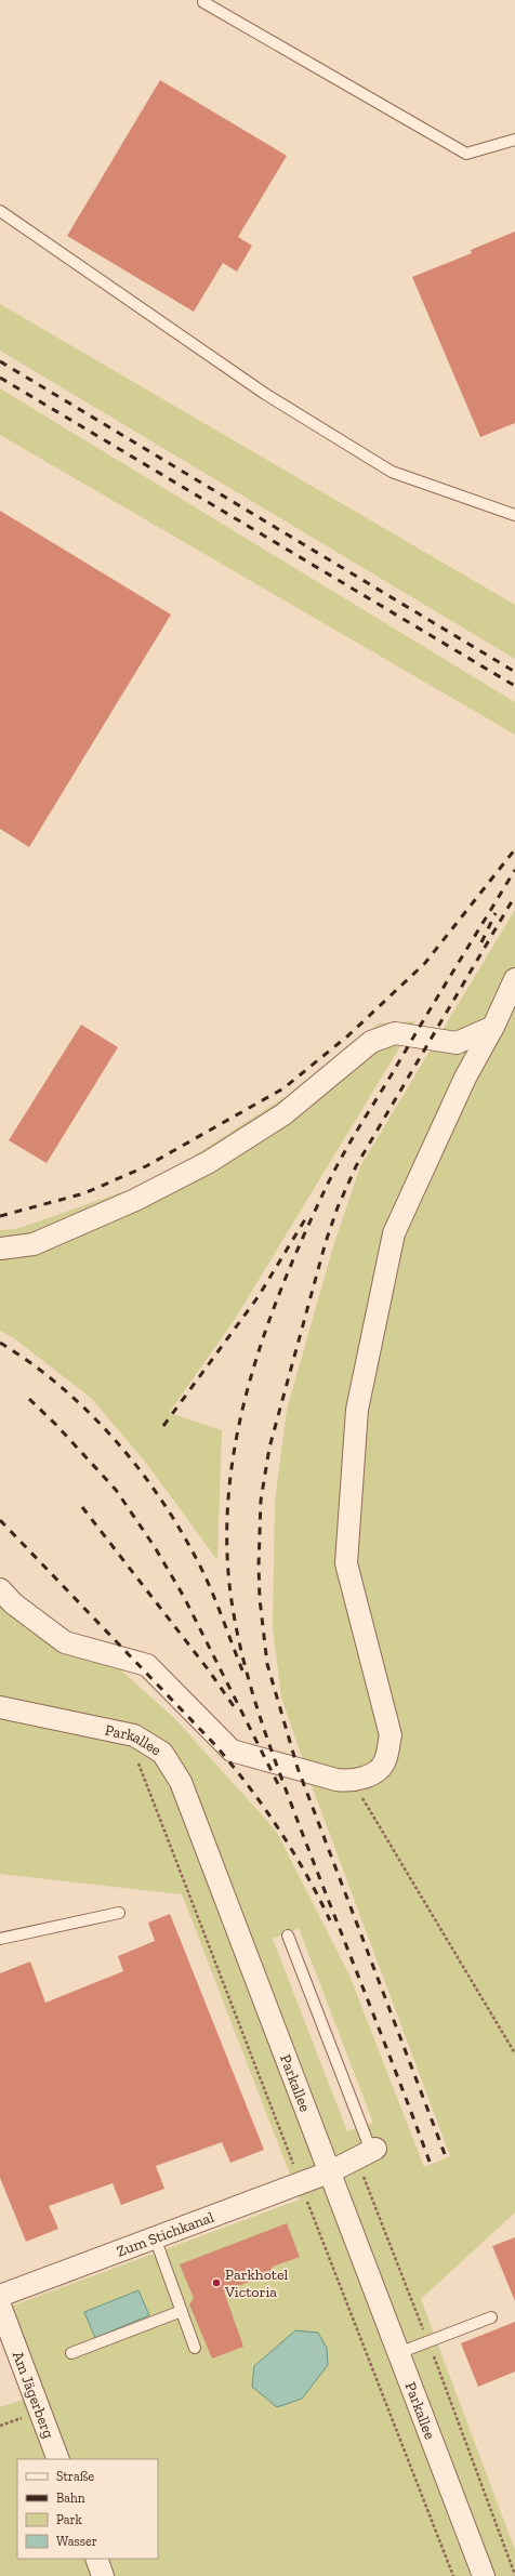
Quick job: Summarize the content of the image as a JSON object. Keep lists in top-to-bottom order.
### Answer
{
  "streets": {
    "street": ["Parkallee", "Zum Stichkanal", "Am Jägerberg"]
  },
  "crossings": [
    ["Parkallee", "Zum Stichkanal"]
  ],
  "places": ["Parkhotel Victoria"],
  "legend": [
    "Straße",
    "Bahn",
    "Park",
    "Wasser"
  ]
}
